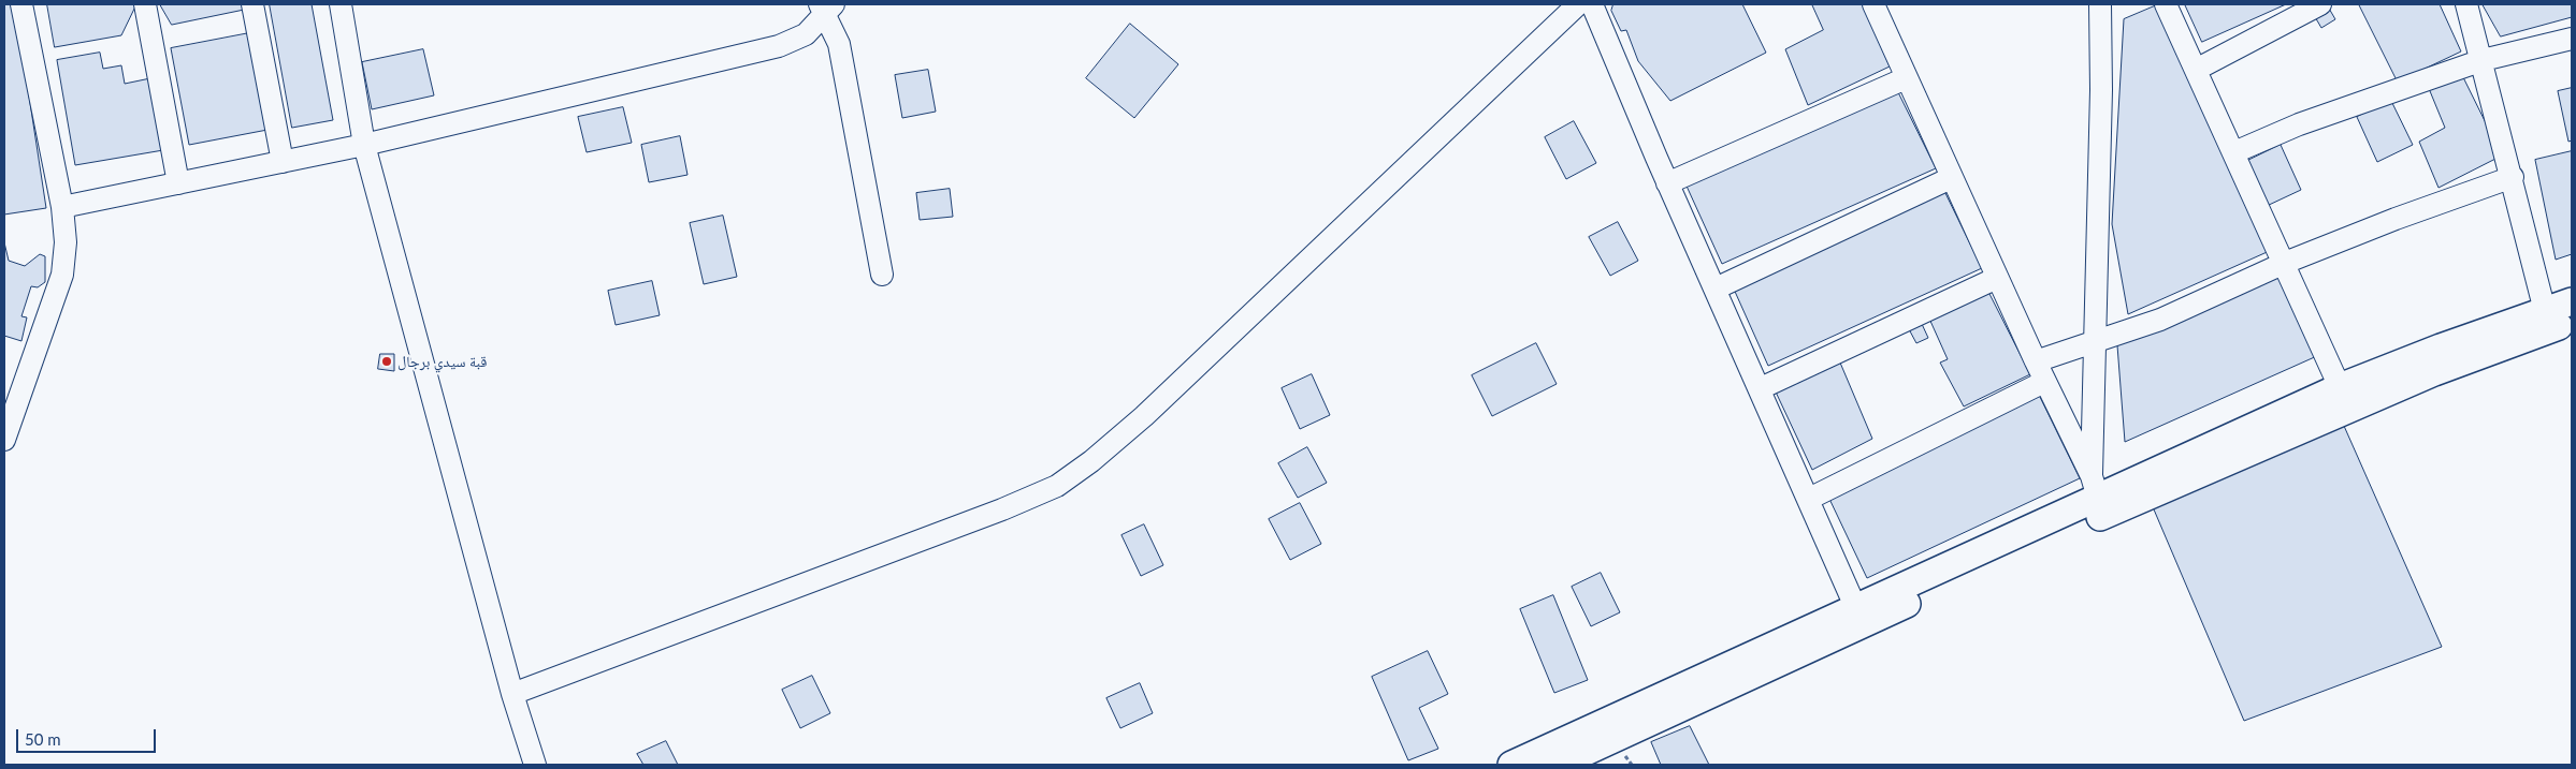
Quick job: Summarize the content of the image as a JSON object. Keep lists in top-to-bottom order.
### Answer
{
  "places": ["قبة سيدي برجال"],
  "scale_bar": "50 m"
}
